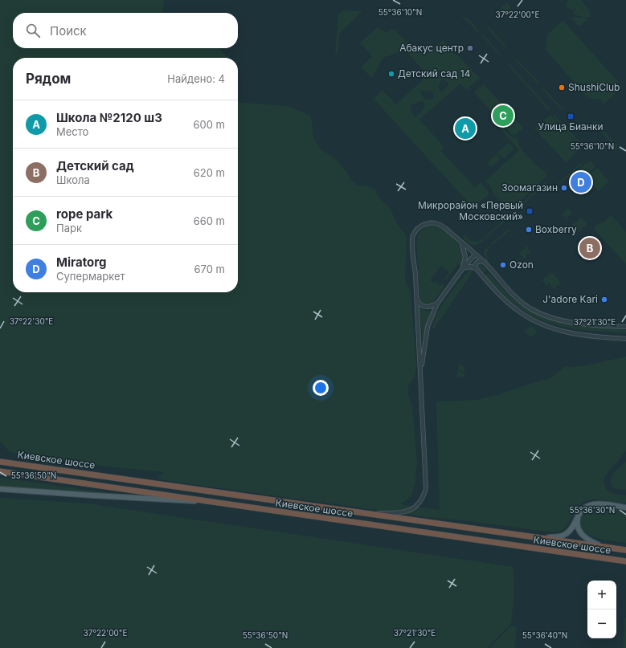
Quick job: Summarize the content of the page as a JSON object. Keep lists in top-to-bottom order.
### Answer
{
  "streets": {
    "highway": ["Киевское шоссе"]
  },
  "places": {
    "other": [
      "Абакус центр",
      "Детский сад 14",
      "ShushiClub",
      "Зоомагазин",
      "Boxberry",
      "Ozon",
      "J'adore Kari"
    ],
    "transit": ["Улица Бианки", "Микрорайон «Первый Московский»"]
  },
  "page": {
    "search": "Поиск",
    "heading": ["Рядом", "Найдено: 4"],
    "list": [
      {
        "mark": "A",
        "name": "Школа №2120 ш3",
        "note": "Место",
        "value": "600 m"
      },
      {
        "mark": "B",
        "name": "Детский сад",
        "note": "Школа",
        "value": "620 m"
      },
      {
        "mark": "C",
        "name": "rope park",
        "note": "Парк",
        "value": "660 m"
      },
      {
        "mark": "D",
        "name": "Miratorg",
        "note": "Супермаркет",
        "value": "670 m"
      }
    ],
    "pins": [
      "C",
      "A",
      "D",
      "B"
    ],
    "map_buttons": ["+", "−"]
  },
  "coordinates": [
    "55°36'10\"N",
    "37°22'00\"E",
    "37°22'30\"E",
    "37°21'30\"E",
    "55°36'50\"N",
    "55°36'30\"N",
    "55°36'40\"N"
  ]
}
